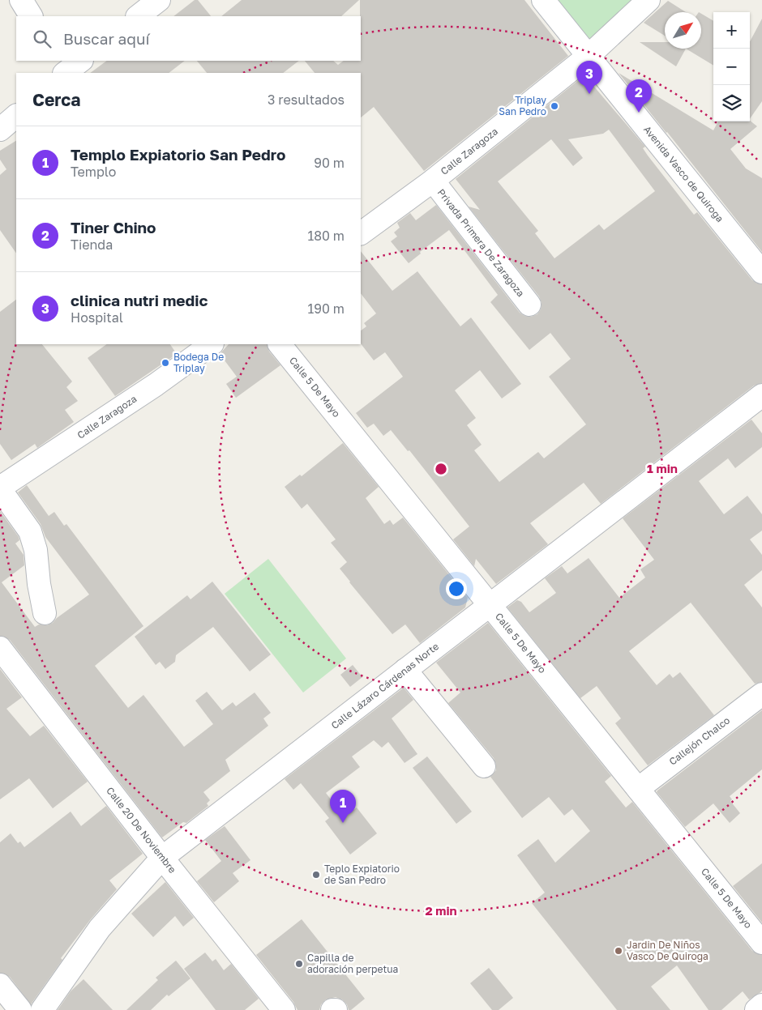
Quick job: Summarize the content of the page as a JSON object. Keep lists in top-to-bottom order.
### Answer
{
  "streets": {
    "street": [
      "Calle Zaragoza",
      "Avenida Vasco de Quiroga",
      "Privada Primera De Zaragoza",
      "Calle 5 De Mayo",
      "Calle Lázaro Cárdenas Norte",
      "Callejón Chalco",
      "Calle 20 De Noviembre"
    ]
  },
  "crossings": [
    ["Calle Zaragoza", "Avenida Vasco de Quiroga"],
    ["Calle Zaragoza", "Privada Primera De Zaragoza"],
    ["Calle 5 De Mayo", "Calle Lázaro Cárdenas Norte"],
    ["Calle 5 De Mayo", "Callejón Chalco"],
    ["Calle Lázaro Cárdenas Norte", "Calle 20 De Noviembre"]
  ],
  "places": [
    "Triplay San Pedro",
    "Bodega De Triplay",
    "Teplo Expiatorio de San Pedro",
    "Jardin De Niños Vasco De Quiroga",
    "Capilla de adoración perpetua"
  ],
  "north": "top right",
  "page": {
    "map_buttons": ["+", "−"],
    "search": "Buscar aquí",
    "pins": ["3", "2", "1"],
    "heading": ["Cerca", "3 resultados"],
    "list": [
      {
        "mark": "1",
        "name": "Templo Expiatorio San Pedro",
        "note": "Templo",
        "value": "90 m"
      },
      {
        "mark": "2",
        "name": "Tiner Chino",
        "note": "Tienda",
        "value": "180 m"
      },
      {
        "mark": "3",
        "name": "clinica nutri medic",
        "note": "Hospital",
        "value": "190 m"
      }
    ]
  },
  "rings": ["1 min", "2 min"]
}
